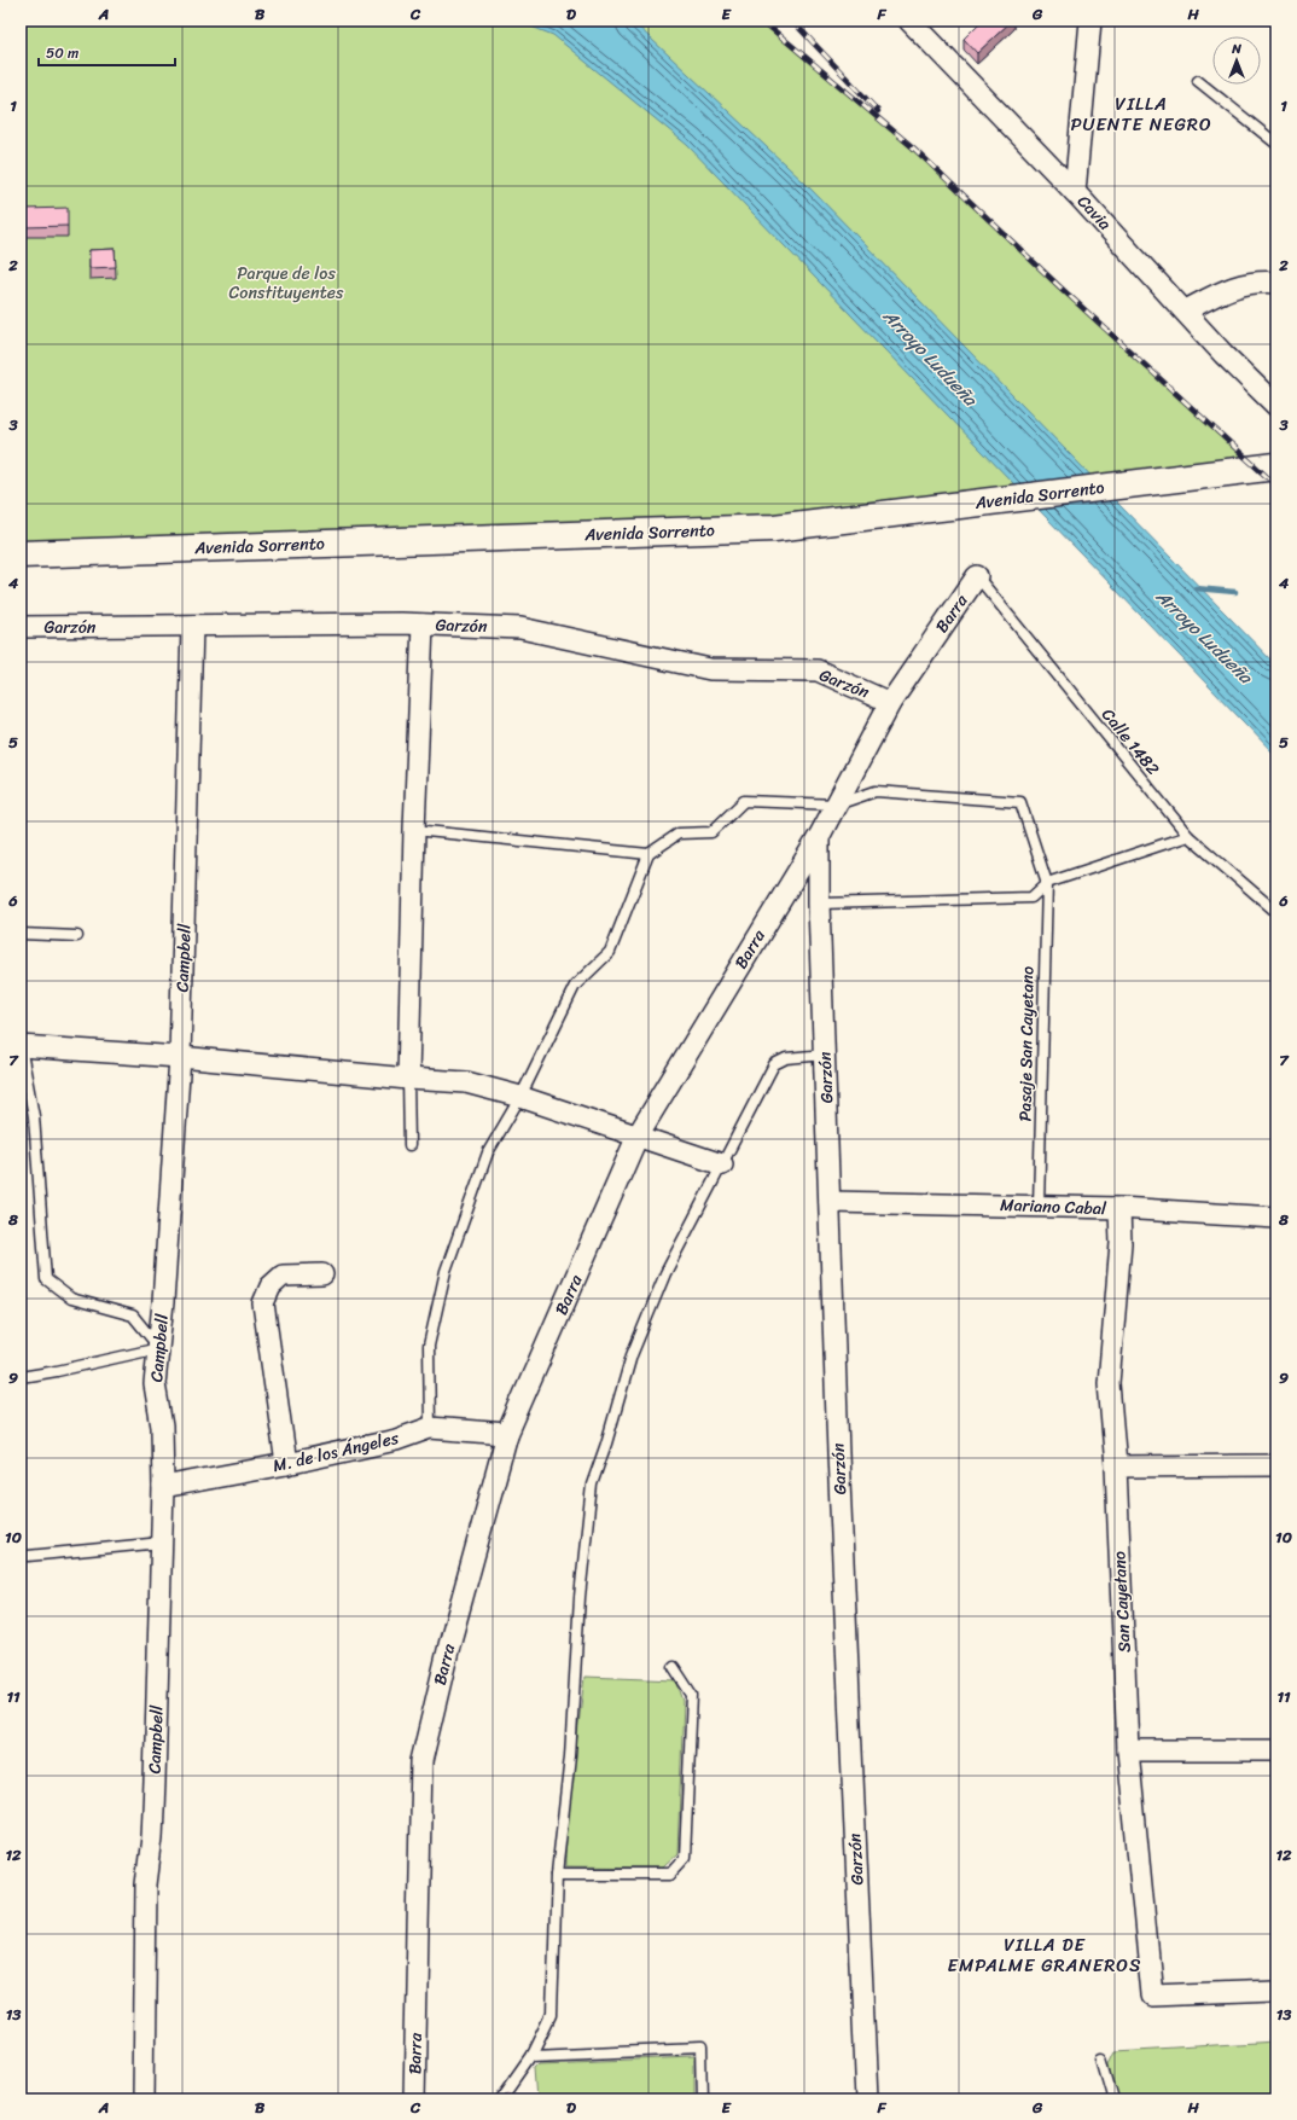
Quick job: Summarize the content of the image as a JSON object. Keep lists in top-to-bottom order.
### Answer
{
  "streets": {
    "main road": ["Avenida Sorrento"],
    "street": [
      "Cavia",
      "Barra",
      "Garzón",
      "Campbell",
      "Mariano Cabal",
      "M. de los Ángeles",
      "San Cayetano"
    ],
    "lane": ["Calle 1482", "Pasaje San Cayetano"]
  },
  "crossings": [
    ["Barra", "Garzón"],
    ["Barra", "Calle 1482"],
    ["Barra", "Pasaje San Cayetano"],
    ["Barra", "M. de los Ángeles"],
    ["Garzón", "Campbell"],
    ["Garzón", "Mariano Cabal"],
    ["Campbell", "M. de los Ángeles"],
    ["Pasaje San Cayetano", "Mariano Cabal"],
    ["Mariano Cabal", "San Cayetano"]
  ],
  "districts": ["VILLA PUENTE NEGRO", "VILLA DE EMPALME GRANEROS"],
  "water": ["Arroyo Ludueña"],
  "parks": ["Parque de los Constituyentes"],
  "scale_bar": "50 m",
  "north": "top",
  "grid": {
    "columns": [
      "A",
      "B",
      "C",
      "D",
      "E",
      "F",
      "G",
      "H"
    ],
    "rows": [
      "1",
      "2",
      "3",
      "4",
      "5",
      "6",
      "7",
      "8",
      "9",
      "10",
      "11",
      "12",
      "13"
    ]
  }
}
